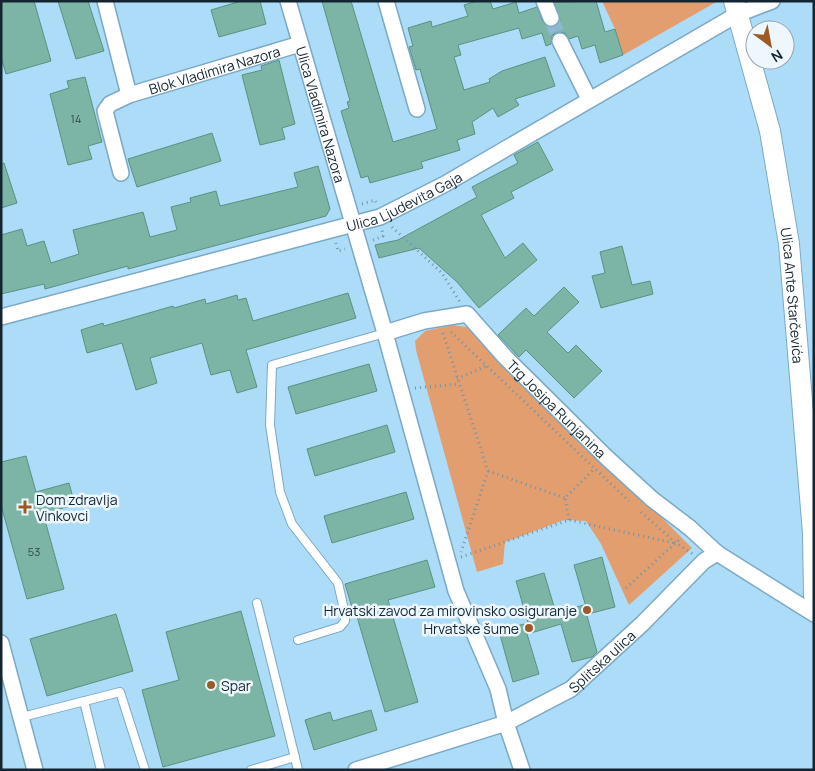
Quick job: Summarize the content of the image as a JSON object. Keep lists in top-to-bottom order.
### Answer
{
  "streets": {
    "street": [
      "Blok Vladimira Nazora",
      "Ulica Vladimira Nazora",
      "Ulica Ljudevita Gaja",
      "Ulica Ante Starčevića",
      "Trg Josipa Runjanina",
      "Splitska ulica"
    ]
  },
  "crossings": [
    ["Blok Vladimira Nazora", "Ulica Vladimira Nazora"],
    ["Ulica Vladimira Nazora", "Ulica Ljudevita Gaja"],
    ["Ulica Ljudevita Gaja", "Ulica Ante Starčevića"],
    ["Trg Josipa Runjanina", "Splitska ulica"]
  ],
  "places": {
    "health": ["Dom zdravlja Vinkovci"],
    "other": ["Hrvatski zavod za mirovinsko osiguranje", "Hrvatske šume", "Spar"]
  },
  "house_numbers": ["14", "53"],
  "north": "bottom right"
}
